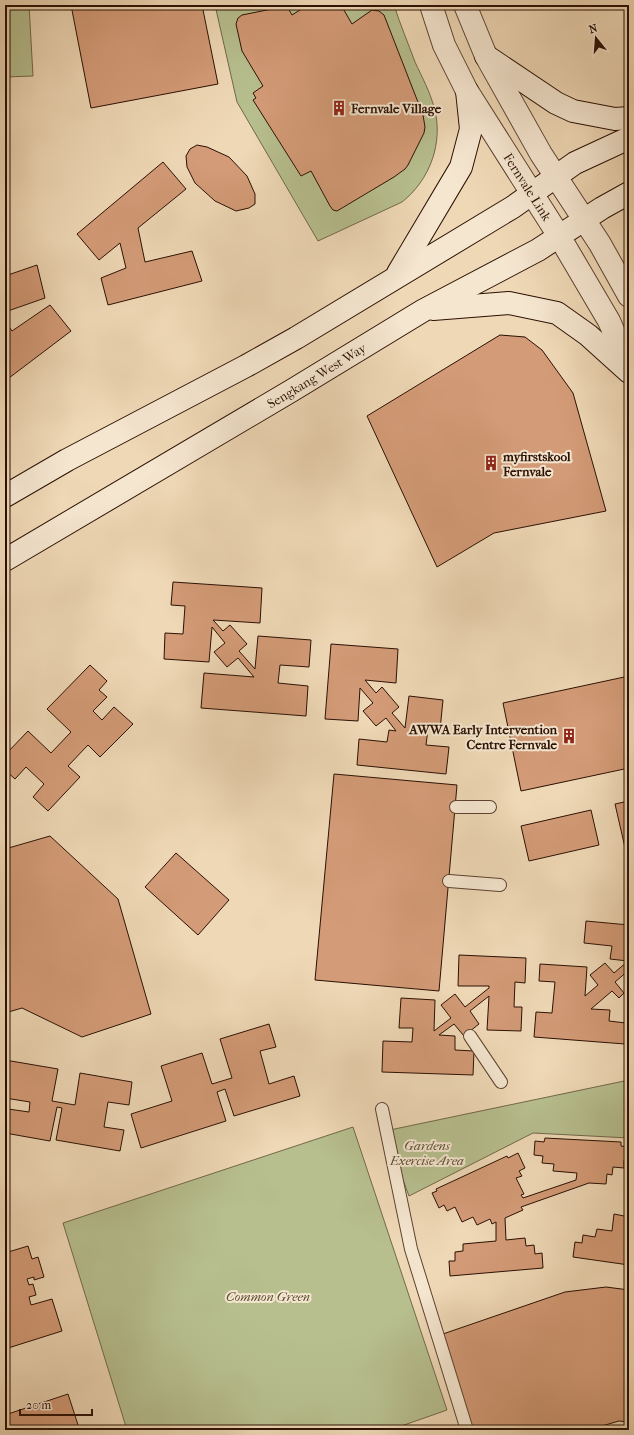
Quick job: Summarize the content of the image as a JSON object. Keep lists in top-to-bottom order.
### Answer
{
  "streets": {
    "main road": ["Fernvale Link", "Sengkang West Way"]
  },
  "crossings": [
    ["Fernvale Link", "Sengkang West Way"]
  ],
  "parks": ["Gardens Exercise Area", "Common Green"],
  "places": {
    "building": ["Fernvale Village", "myfirstskool Fernvale", "AWWA Early Intervention Centre Fernvale"]
  },
  "scale_bar": "20 m",
  "north": "top"
}
